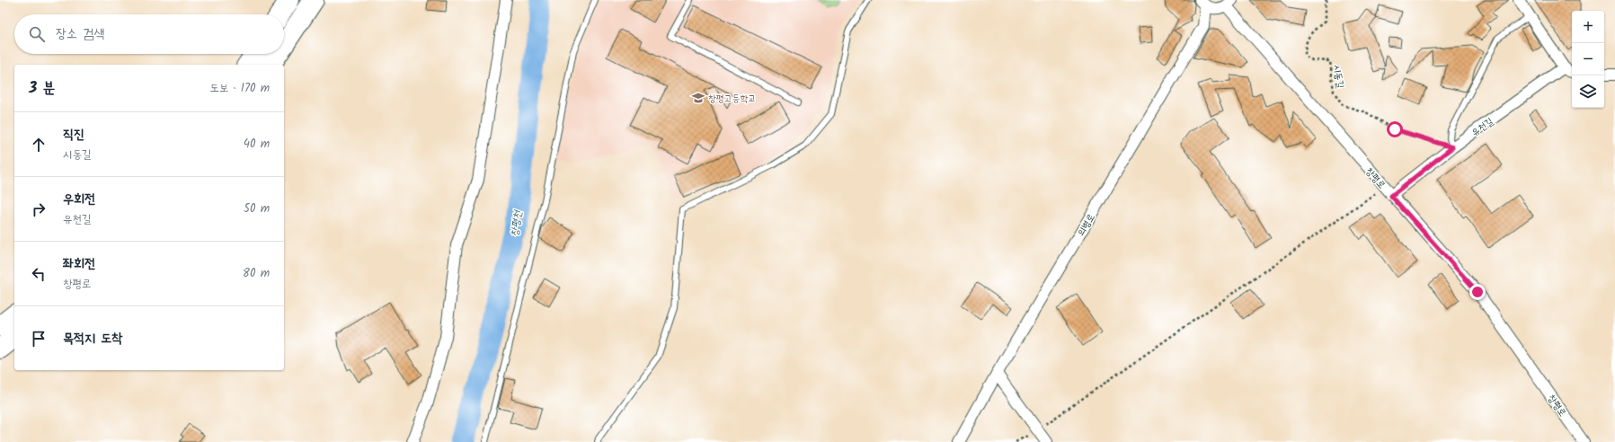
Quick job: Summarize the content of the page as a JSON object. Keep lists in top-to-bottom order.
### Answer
{
  "streets": {
    "street": ["유천길", "창평로", "의병로"],
    "path": ["시동길"]
  },
  "crossings": [
    ["시동길", "유천길"],
    ["유천길", "창평로"]
  ],
  "water": ["창평천"],
  "places": {
    "school or university": ["창평고등학교"]
  },
  "page": {
    "map_buttons": ["+", "−"],
    "search": "장소 검색",
    "heading": ["3 분", "도보 · 170 m"],
    "list": [
      ["직진", "시동길", "40 m"],
      ["우회전", "유천길", "50 m"],
      ["좌회전", "창평로", "80 m"],
      "목적지 도착"
    ]
  }
}
